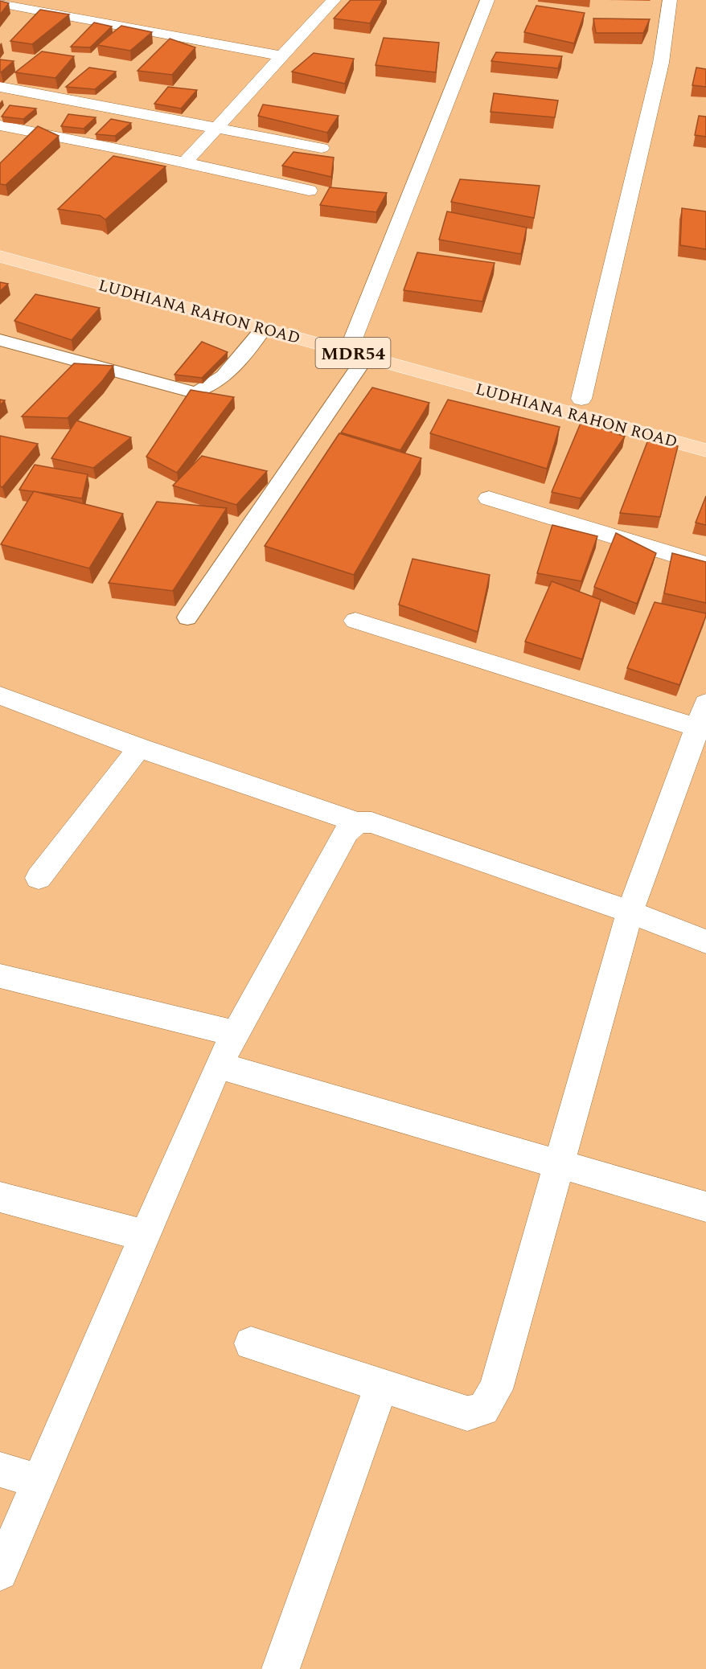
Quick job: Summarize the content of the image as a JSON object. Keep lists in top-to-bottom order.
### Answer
{
  "streets": {
    "main road": ["LUDHIANA RAHON ROAD", "MDR54"]
  }
}
